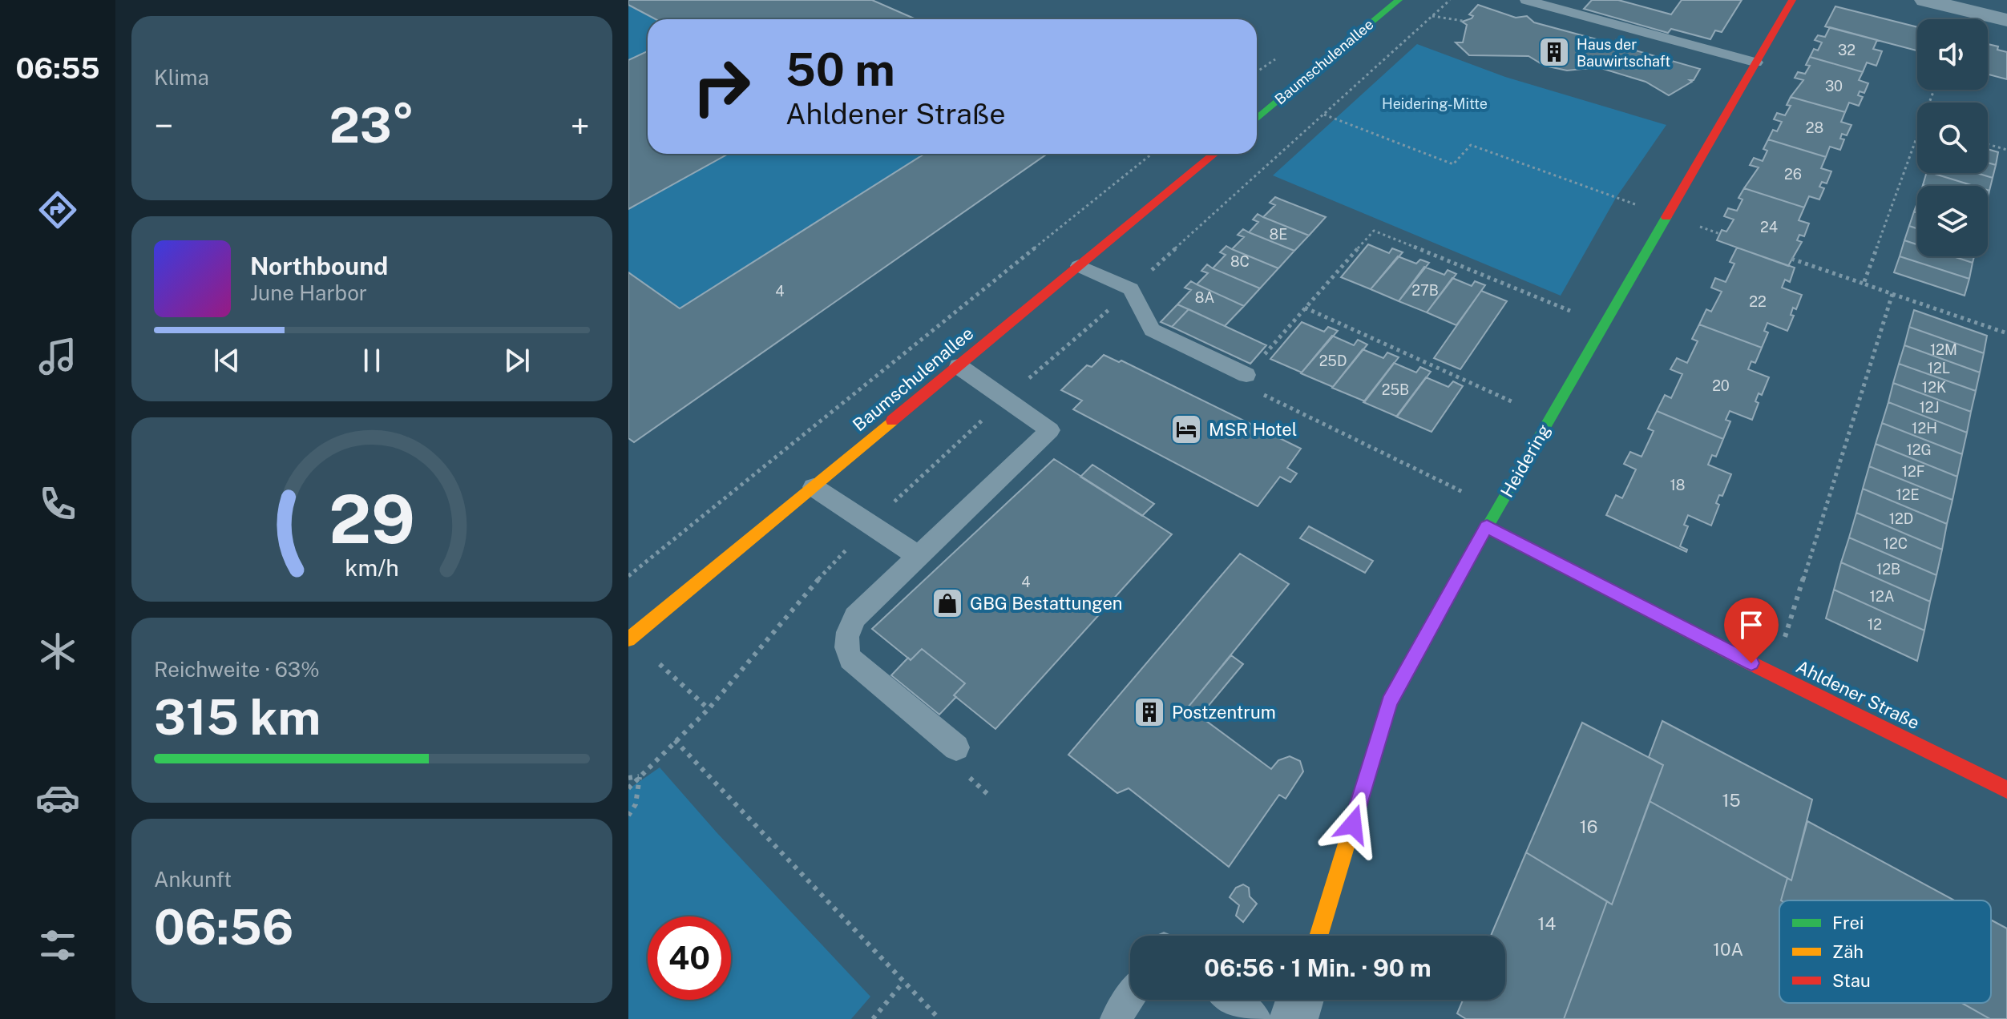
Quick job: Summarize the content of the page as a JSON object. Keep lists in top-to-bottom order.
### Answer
{
  "streets": {
    "street": ["Baumschulenallee", "Heidering", "Ahldener Straße"]
  },
  "crossings": [
    ["Heidering", "Ahldener Straße"]
  ],
  "parks": ["Heidering-Mitte"],
  "places": {
    "building": ["Haus der Bauwirtschaft", "Postzentrum"],
    "hotel": ["MSR Hotel"],
    "shop": ["GBG Bestattungen"]
  },
  "house_numbers": [
    "32",
    "30",
    "28",
    "26",
    "24",
    "8E",
    "8C",
    "27B",
    "4",
    "8A",
    "22",
    "12M",
    "25D",
    "12L",
    "20",
    "12K",
    "25B",
    "12J",
    "12H",
    "12G",
    "12F",
    "18",
    "12E",
    "12D",
    "12C",
    "12B",
    "4",
    "12A",
    "12",
    "15",
    "16",
    "14",
    "10A"
  ],
  "legend": ["Frei", "Zäh", "Stau"],
  "page": {
    "tabs": "06:55",
    "tile": [
      "Klima",
      ["Reichweite · 63%", "315 km"],
      ["Ankunft", "06:56"]
    ],
    "turn": ["50 m", "Ahldener Straße"],
    "heat": ["−", "23°", "+"],
    "song": ["Northbound", "June Harbor"],
    "limit": "40",
    "trip": "06:56 · 1 Min. · 90 m",
    "gauge": ["29", "km/h"]
  }
}
